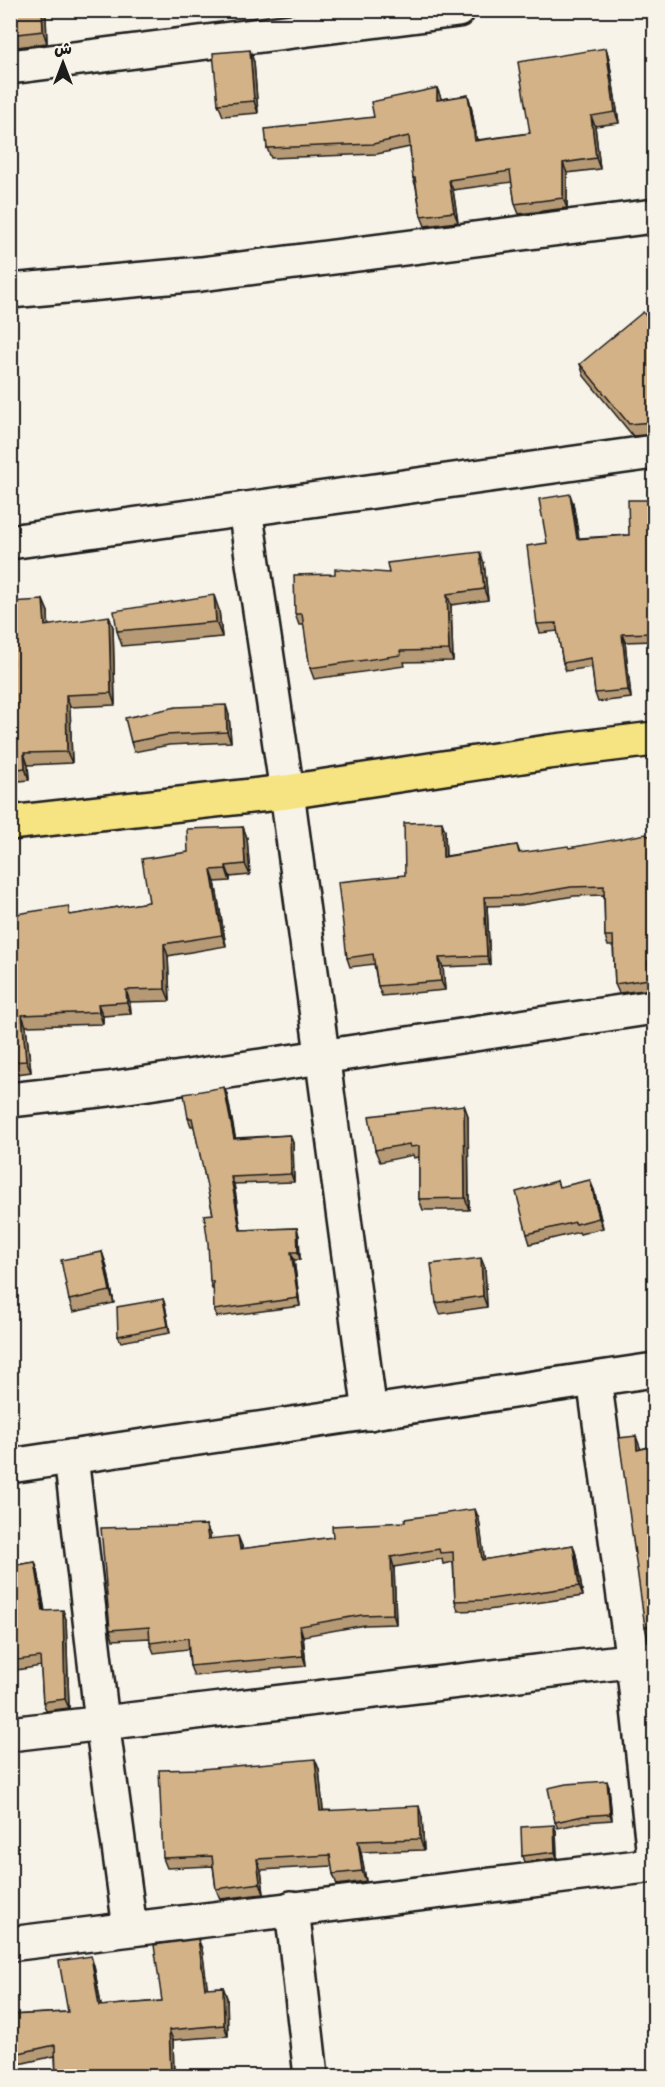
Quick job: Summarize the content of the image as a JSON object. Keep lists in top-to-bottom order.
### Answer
{
  "north": "top"
}
